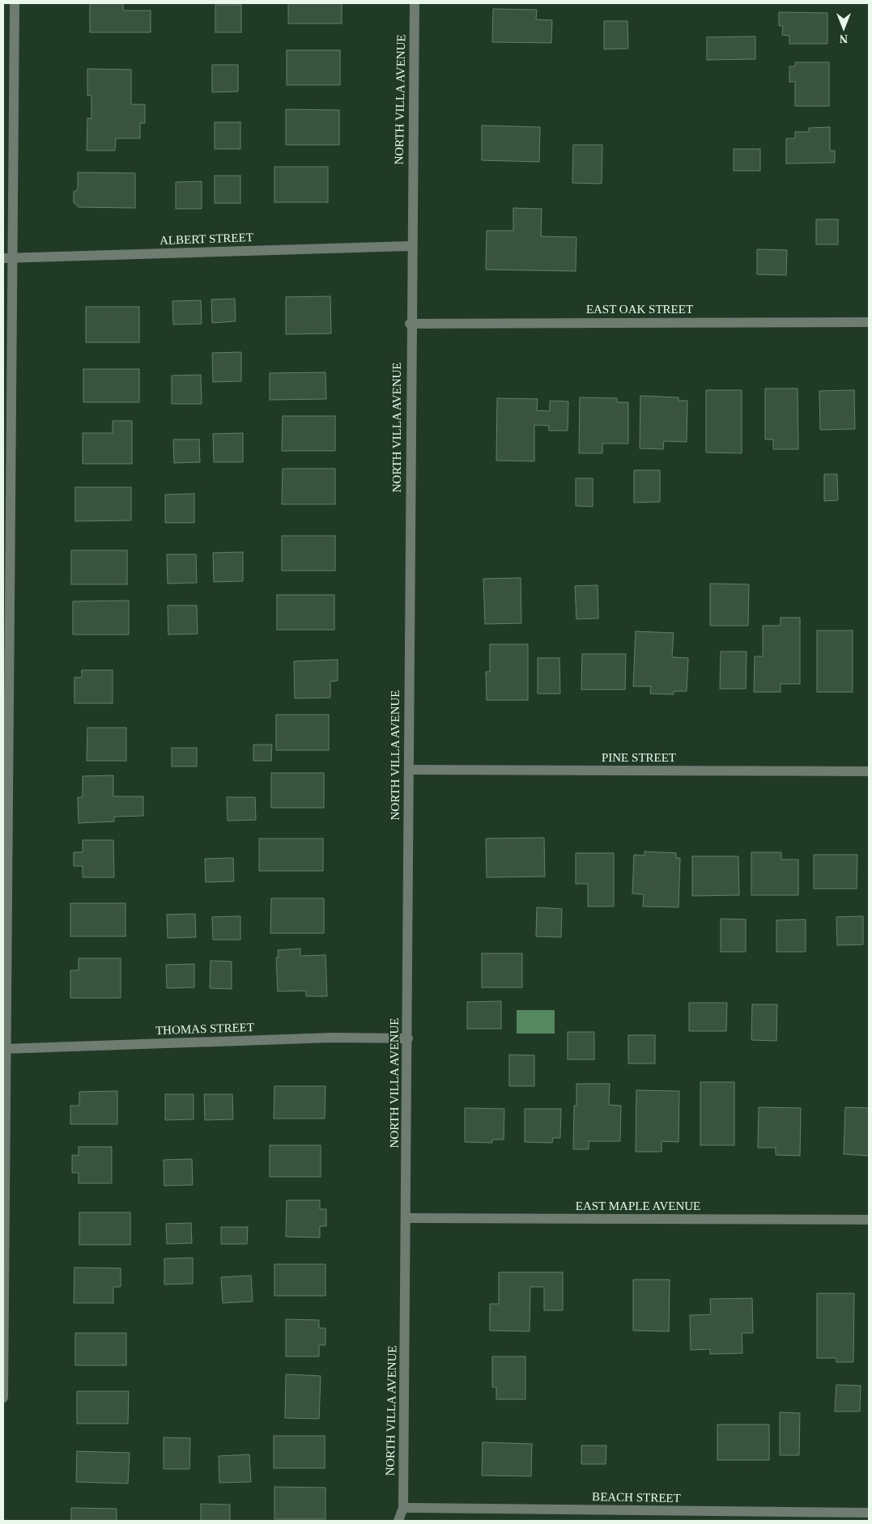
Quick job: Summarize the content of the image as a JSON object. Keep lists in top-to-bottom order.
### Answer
{
  "streets": {
    "street": [
      "NORTH VILLA AVENUE",
      "ALBERT STREET",
      "EAST OAK STREET",
      "PINE STREET",
      "THOMAS STREET",
      "EAST MAPLE AVENUE",
      "BEACH STREET"
    ]
  },
  "crossings": [
    ["NORTH VILLA AVENUE", "ALBERT STREET"],
    ["NORTH VILLA AVENUE", "EAST OAK STREET"],
    ["NORTH VILLA AVENUE", "PINE STREET"],
    ["NORTH VILLA AVENUE", "THOMAS STREET"],
    ["NORTH VILLA AVENUE", "EAST MAPLE AVENUE"],
    ["NORTH VILLA AVENUE", "BEACH STREET"]
  ],
  "north": "bottom"
}
